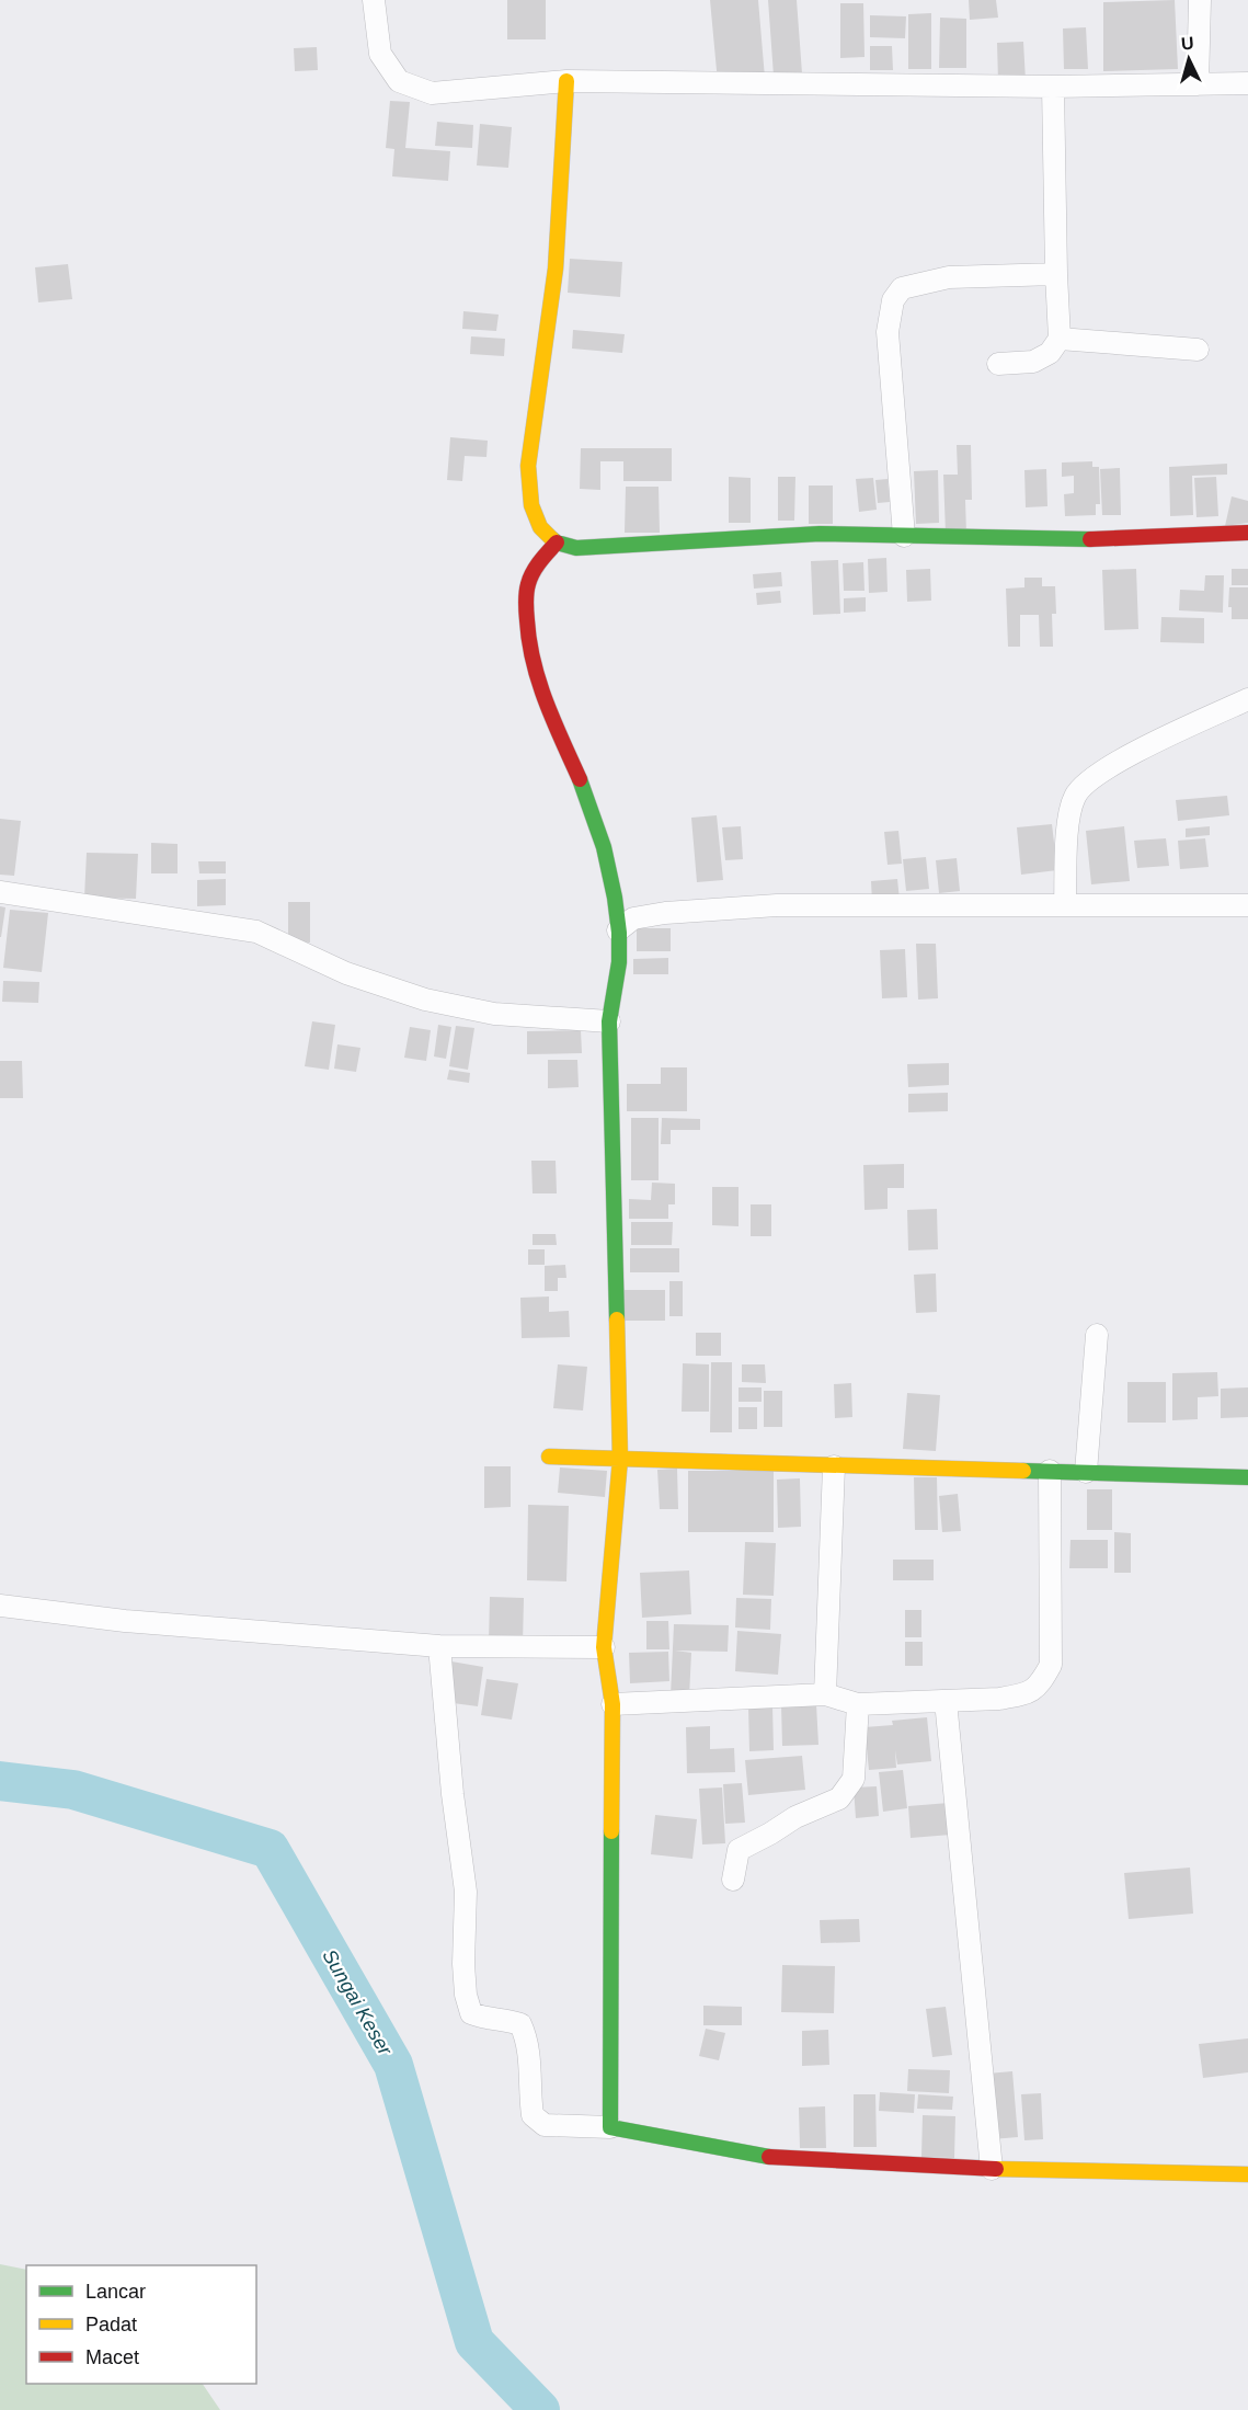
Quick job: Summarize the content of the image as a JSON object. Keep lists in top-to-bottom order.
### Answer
{
  "water": ["Sungai Keser"],
  "legend": ["Lancar", "Padat", "Macet"],
  "north": "top"
}
